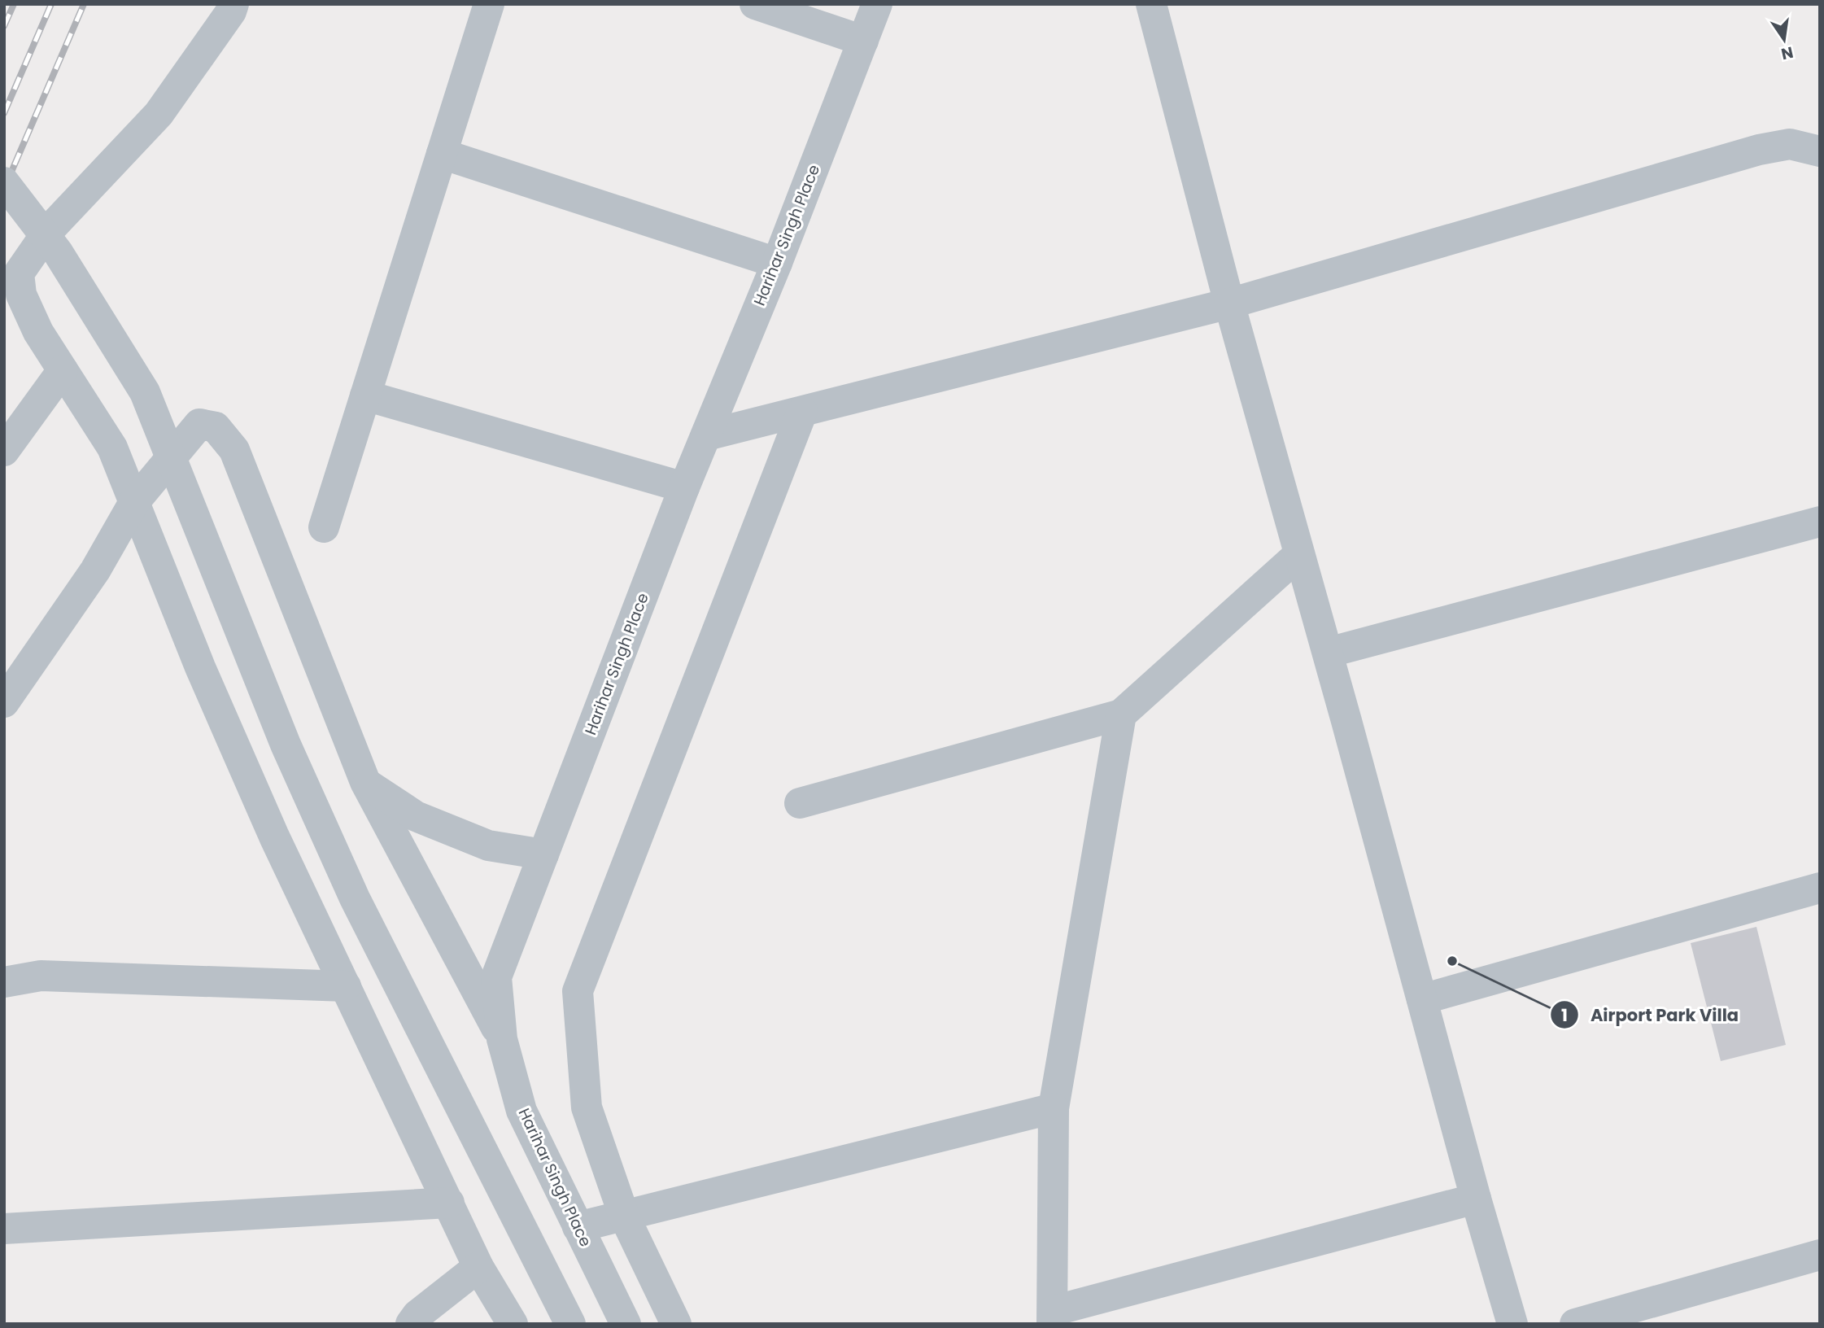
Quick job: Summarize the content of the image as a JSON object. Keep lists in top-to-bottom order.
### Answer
{
  "streets": {
    "street": ["Harihar Singh Place"]
  },
  "places": ["Airport Park Villa"],
  "north": "bottom"
}
